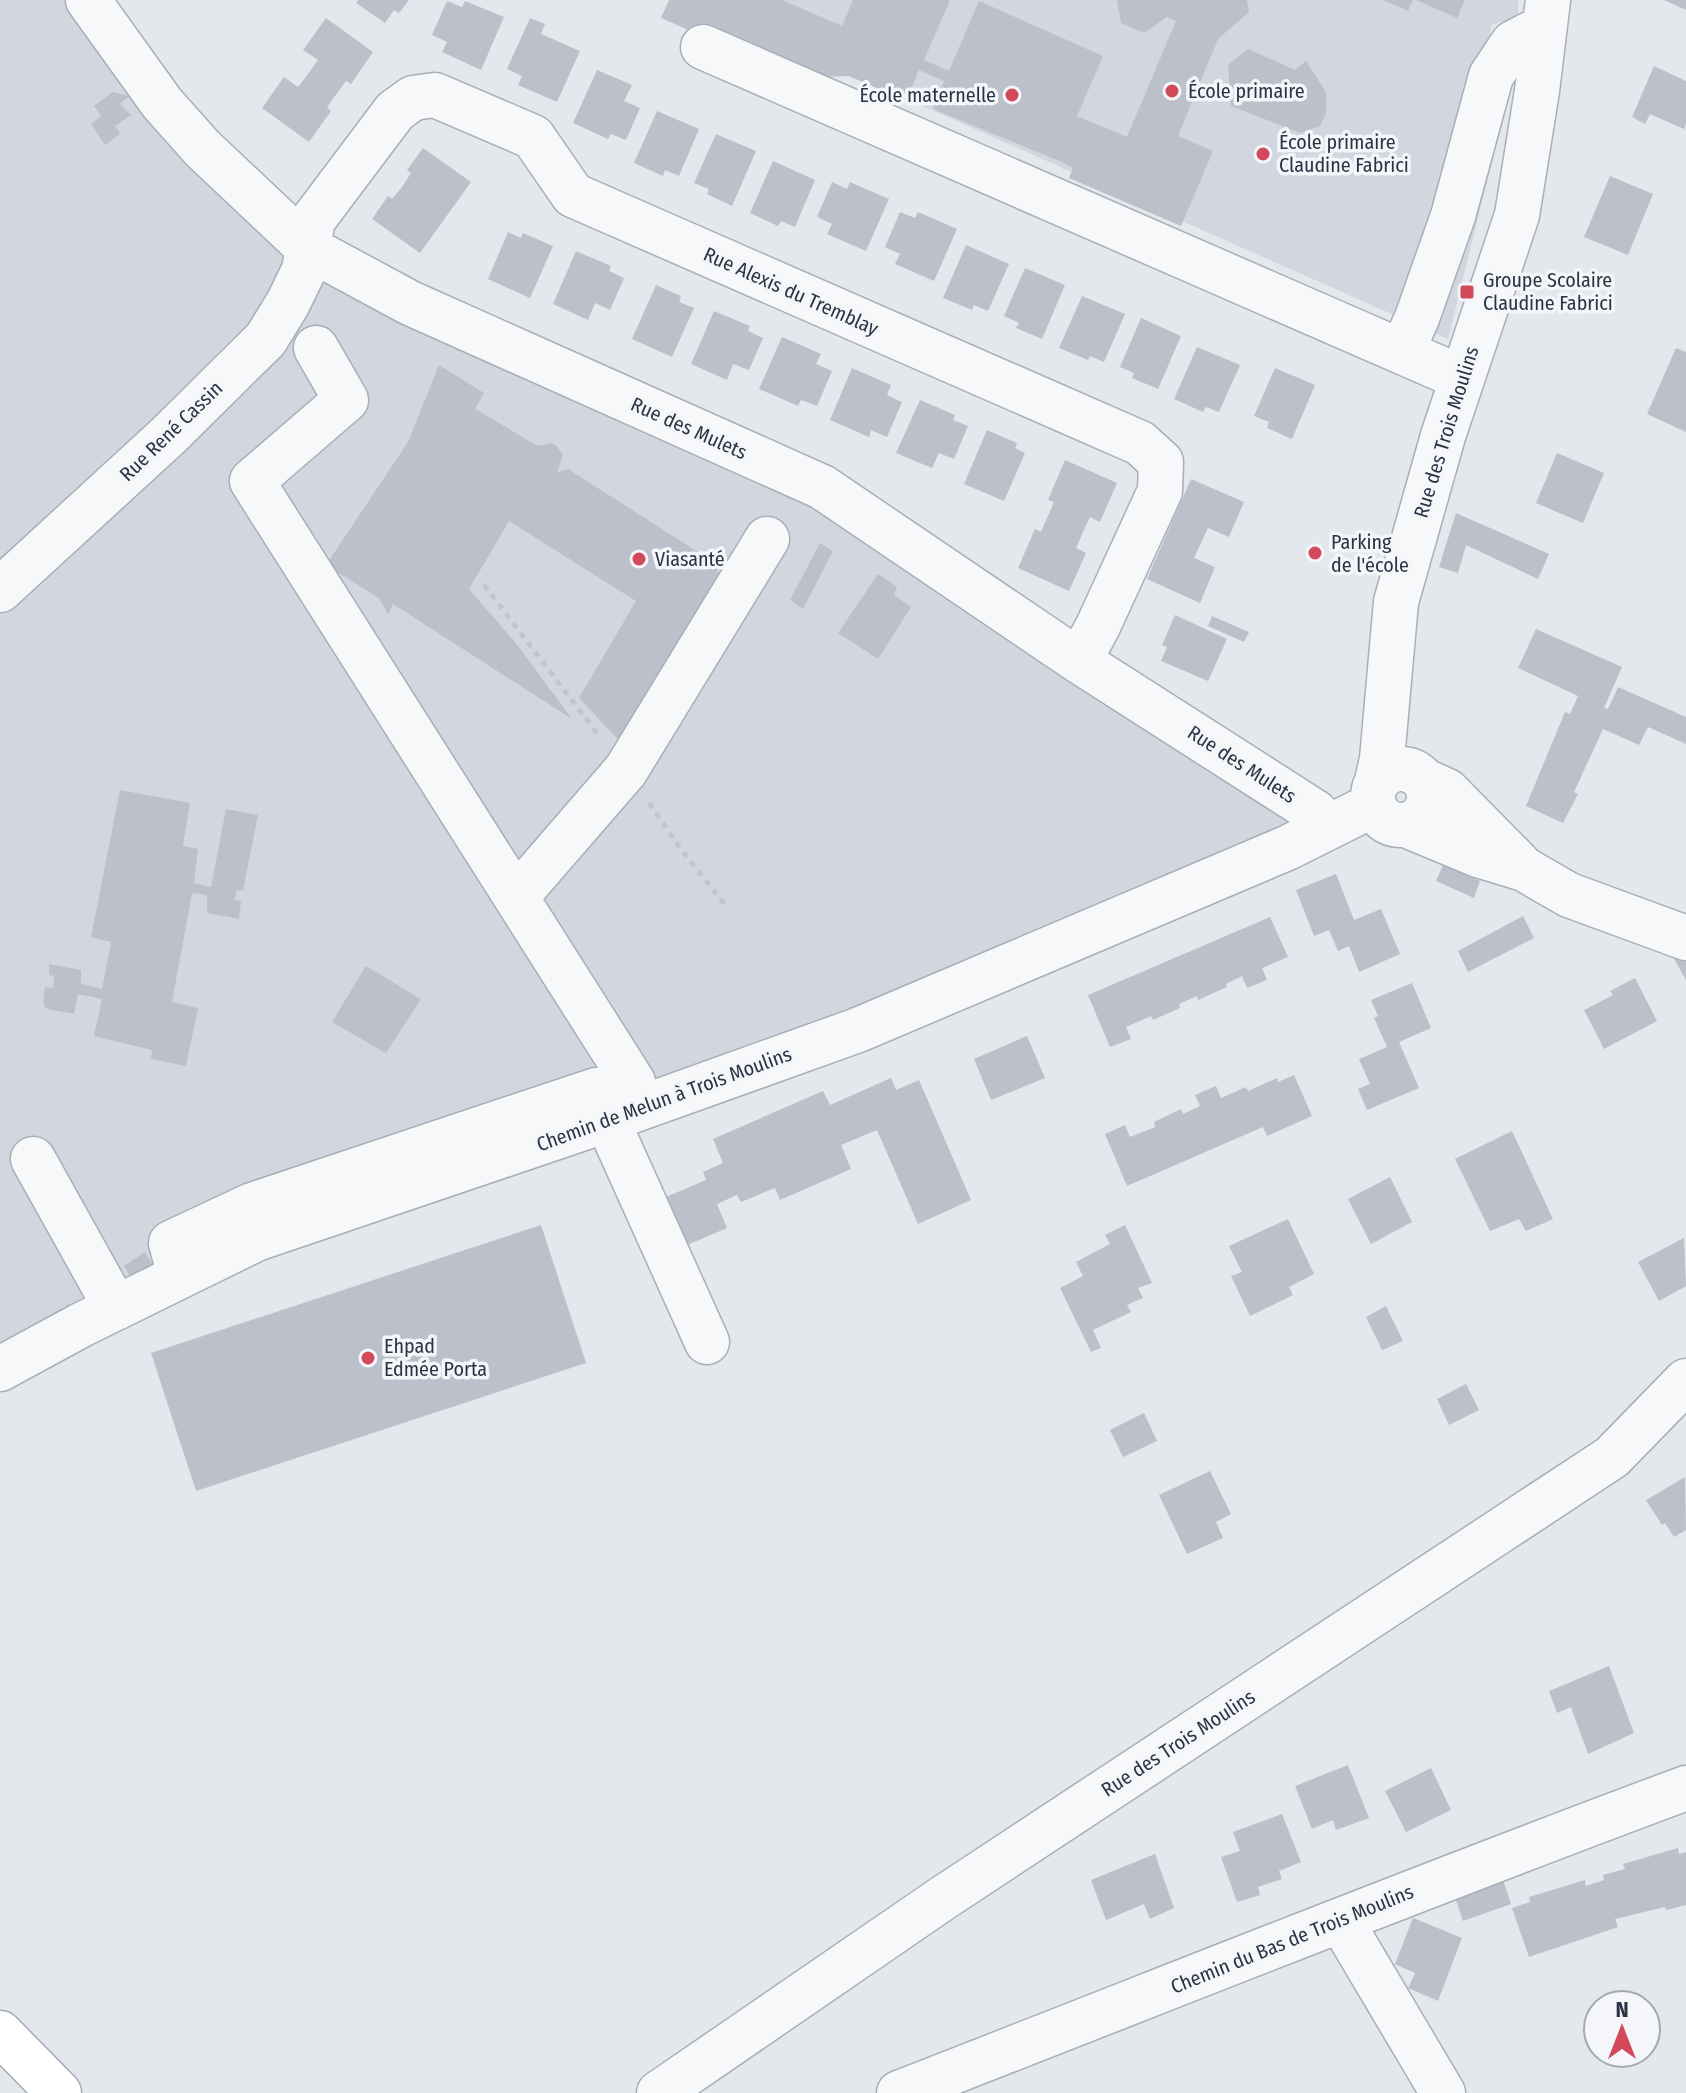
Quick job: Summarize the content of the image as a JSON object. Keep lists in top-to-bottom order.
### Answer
{
  "streets": {
    "street": [
      "Rue Alexis du Tremblay",
      "Rue des Mulets",
      "Rue René Cassin",
      "Rue des Trois Moulins",
      "Chemin de Melun à Trois Moulins",
      "Chemin du Bas de Trois Moulins"
    ]
  },
  "crossings": [
    ["Rue Alexis du Tremblay", "Rue des Mulets"],
    ["Rue Alexis du Tremblay", "Rue René Cassin"],
    ["Rue des Mulets", "Rue René Cassin"],
    ["Rue des Mulets", "Chemin de Melun à Trois Moulins"],
    ["Rue des Trois Moulins", "Chemin de Melun à Trois Moulins"]
  ],
  "places": {
    "other": [
      "École primaire",
      "École maternelle",
      "École primaire Claudine Fabrici",
      "Parking de l'école",
      "Viasanté",
      "Ehpad Edmée Porta"
    ],
    "transit": ["Groupe Scolaire Claudine Fabrici"]
  },
  "north": "top"
}
